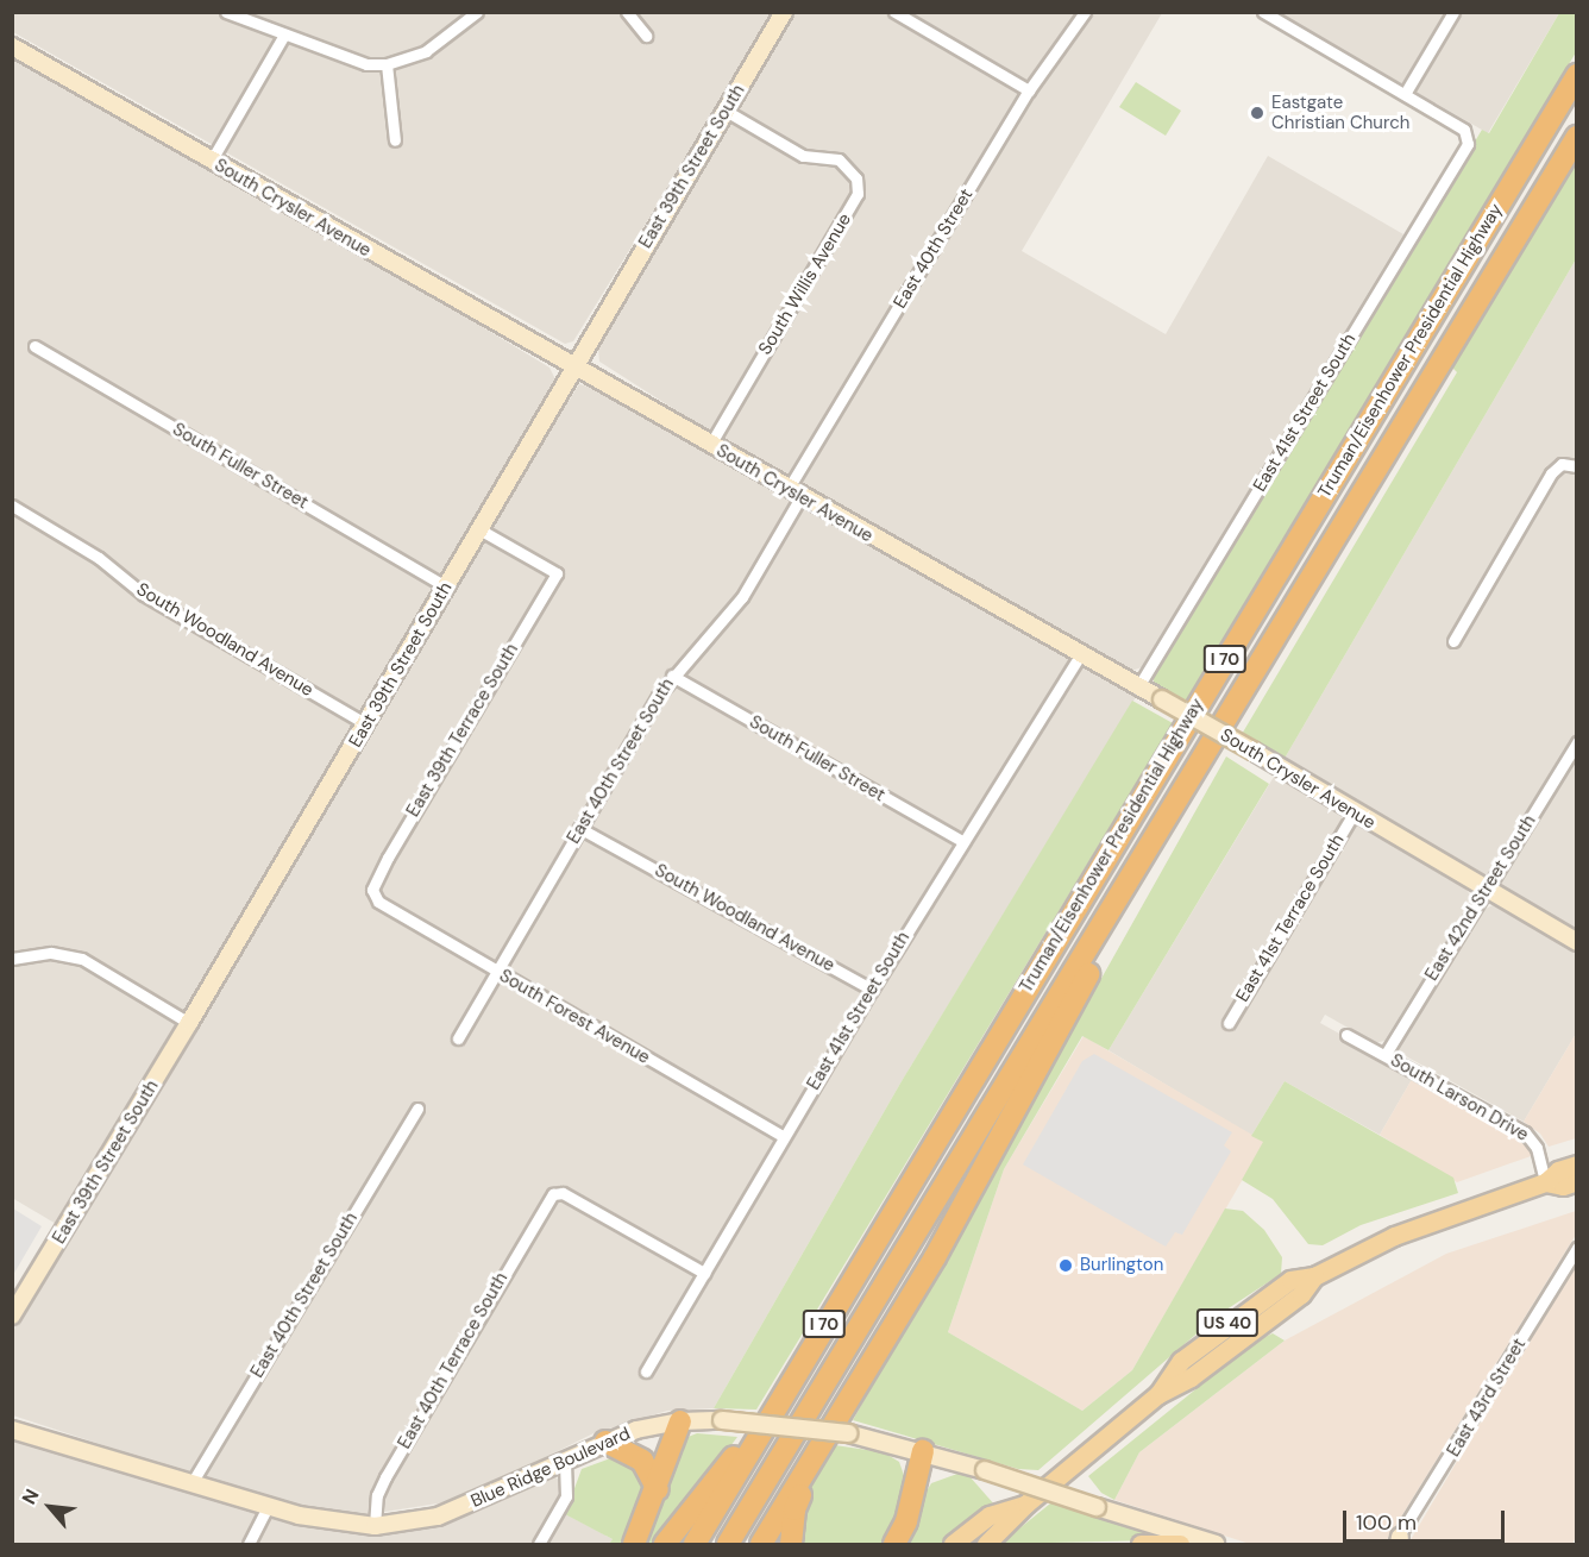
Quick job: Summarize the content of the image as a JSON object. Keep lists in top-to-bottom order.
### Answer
{
  "streets": {
    "highway": ["Truman/Eisenhower Presidential Highway", "I 70"],
    "main road": [
      "East 39th Street South",
      "South Crysler Avenue",
      "US 40",
      "Blue Ridge Boulevard"
    ],
    "street": [
      "East 40th Street",
      "South Willis Avenue",
      "East 41st Street South",
      "South Fuller Street",
      "South Woodland Avenue",
      "East 39th Terrace South",
      "East 40th Street South",
      "East 42nd Street South",
      "East 41st Terrace South",
      "South Forest Avenue",
      "South Larson Drive",
      "East 40th Terrace South",
      "East 43rd Street"
    ]
  },
  "crossings": [
    ["East 39th Street South", "South Crysler Avenue"],
    ["East 39th Street South", "South Willis Avenue"],
    ["East 39th Street South", "South Fuller Street"],
    ["East 39th Street South", "South Woodland Avenue"],
    ["East 39th Street South", "East 39th Terrace South"],
    ["South Crysler Avenue", "East 40th Street"],
    ["South Crysler Avenue", "South Willis Avenue"],
    ["South Crysler Avenue", "East 41st Street South"],
    ["South Crysler Avenue", "East 40th Street South"],
    ["South Crysler Avenue", "East 42nd Street South"],
    ["South Crysler Avenue", "East 41st Terrace South"],
    ["East 40th Street", "East 40th Street South"],
    ["East 41st Street South", "South Fuller Street"],
    ["East 41st Street South", "South Woodland Avenue"],
    ["East 41st Street South", "South Forest Avenue"],
    ["East 41st Street South", "East 40th Terrace South"],
    ["South Fuller Street", "East 40th Street South"],
    ["South Woodland Avenue", "East 40th Street South"],
    ["East 39th Terrace South", "South Forest Avenue"],
    ["East 40th Street South", "South Forest Avenue"],
    ["East 40th Street South", "Blue Ridge Boulevard"],
    ["East 42nd Street South", "South Larson Drive"],
    ["South Larson Drive", "US 40"],
    ["East 40th Terrace South", "Blue Ridge Boulevard"]
  ],
  "places": ["Eastgate Christian Church", "Burlington"],
  "scale_bar": "100 m",
  "north": "top left"
}
